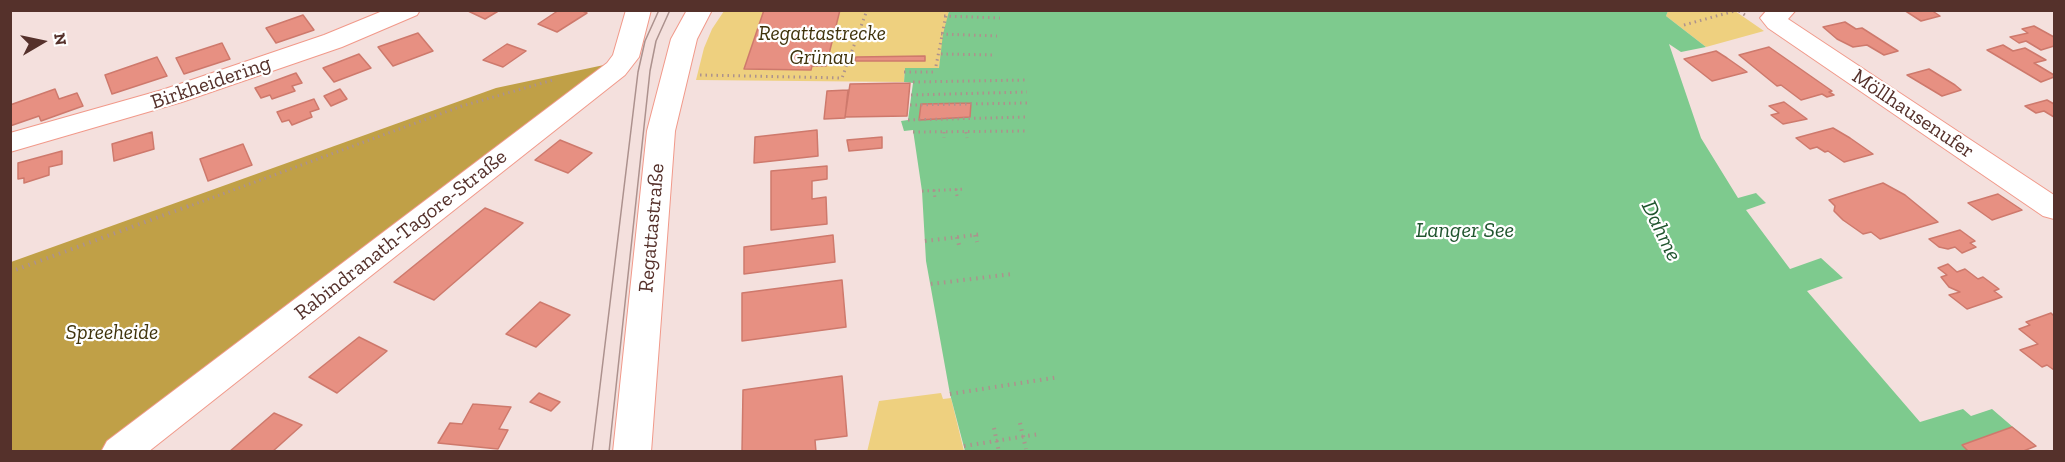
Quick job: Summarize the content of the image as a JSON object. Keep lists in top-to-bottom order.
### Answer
{
  "streets": {
    "street": [
      "Birkheidering",
      "Möllhausenufer",
      "Regattastraße",
      "Rabindranath-Tagore-Straße"
    ]
  },
  "water": ["Langer See", "Dahme"],
  "parks": ["Regattastrecke Grünau", "Spreeheide"],
  "north": "right"
}
